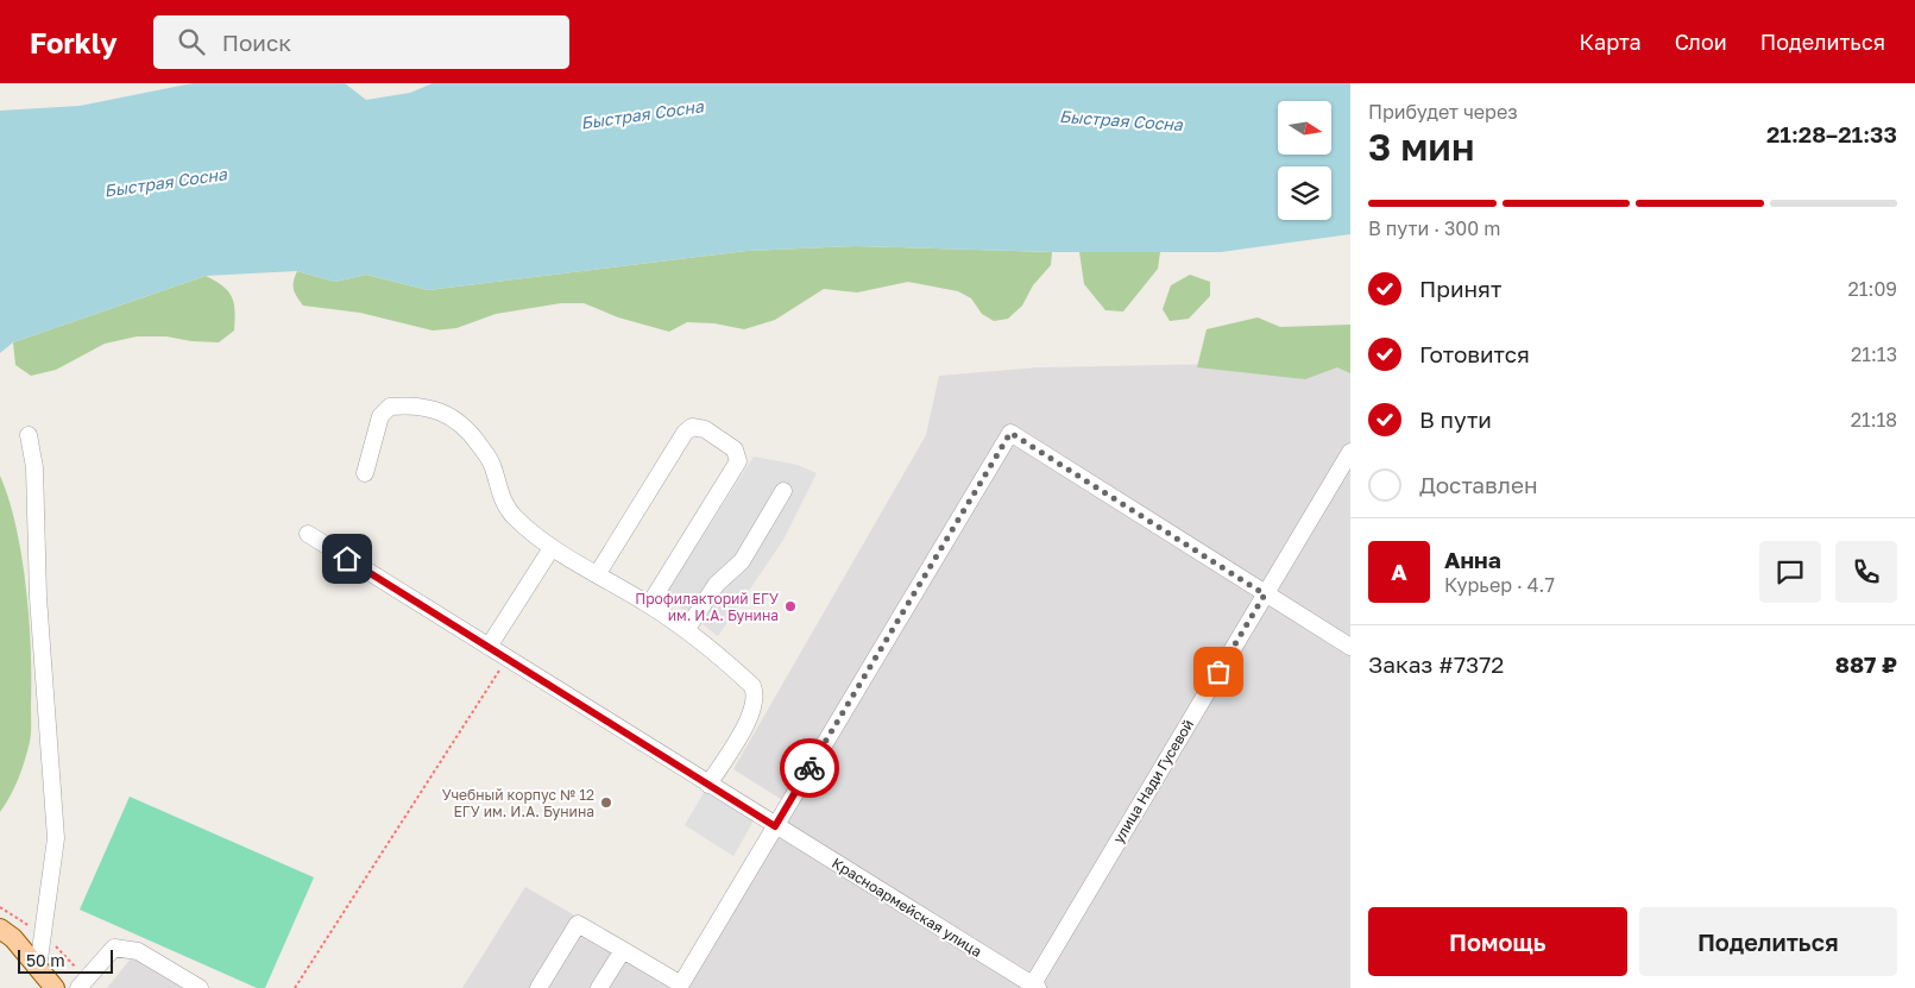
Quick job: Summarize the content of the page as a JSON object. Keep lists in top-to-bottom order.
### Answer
{
  "streets": {
    "street": ["улица Нади Гусевой", "Красноармейская улица"]
  },
  "crossings": [
    ["улица Нади Гусевой", "Красноармейская улица"]
  ],
  "water": ["Быстрая Сосна"],
  "places": ["Профилакторий ЕГУ им. И.А. Бунина", "Учебный корпус № 12 ЕГУ им. И.А. Бунина"],
  "scale_bar": "50 m",
  "north": "right",
  "page": {
    "header": "Forkly",
    "search": "Поиск",
    "nav": ["Карта", "Слои", "Поделиться"],
    "heading": ["3 мин", "Прибудет через", "21:28–21:33"],
    "panel": [
      "Анна",
      "Курьер · 4.7",
      "Заказ #7372",
      "887 ₽"
    ],
    "bar": "В пути · 300 m",
    "list": [
      ["Принят", "21:09"],
      ["Готовится", "21:13"],
      ["В пути", "21:18"],
      "Доставлен"
    ],
    "round": "А",
    "buttons": ["Помощь", "Поделиться"],
    "scale": "50 m"
  }
}
